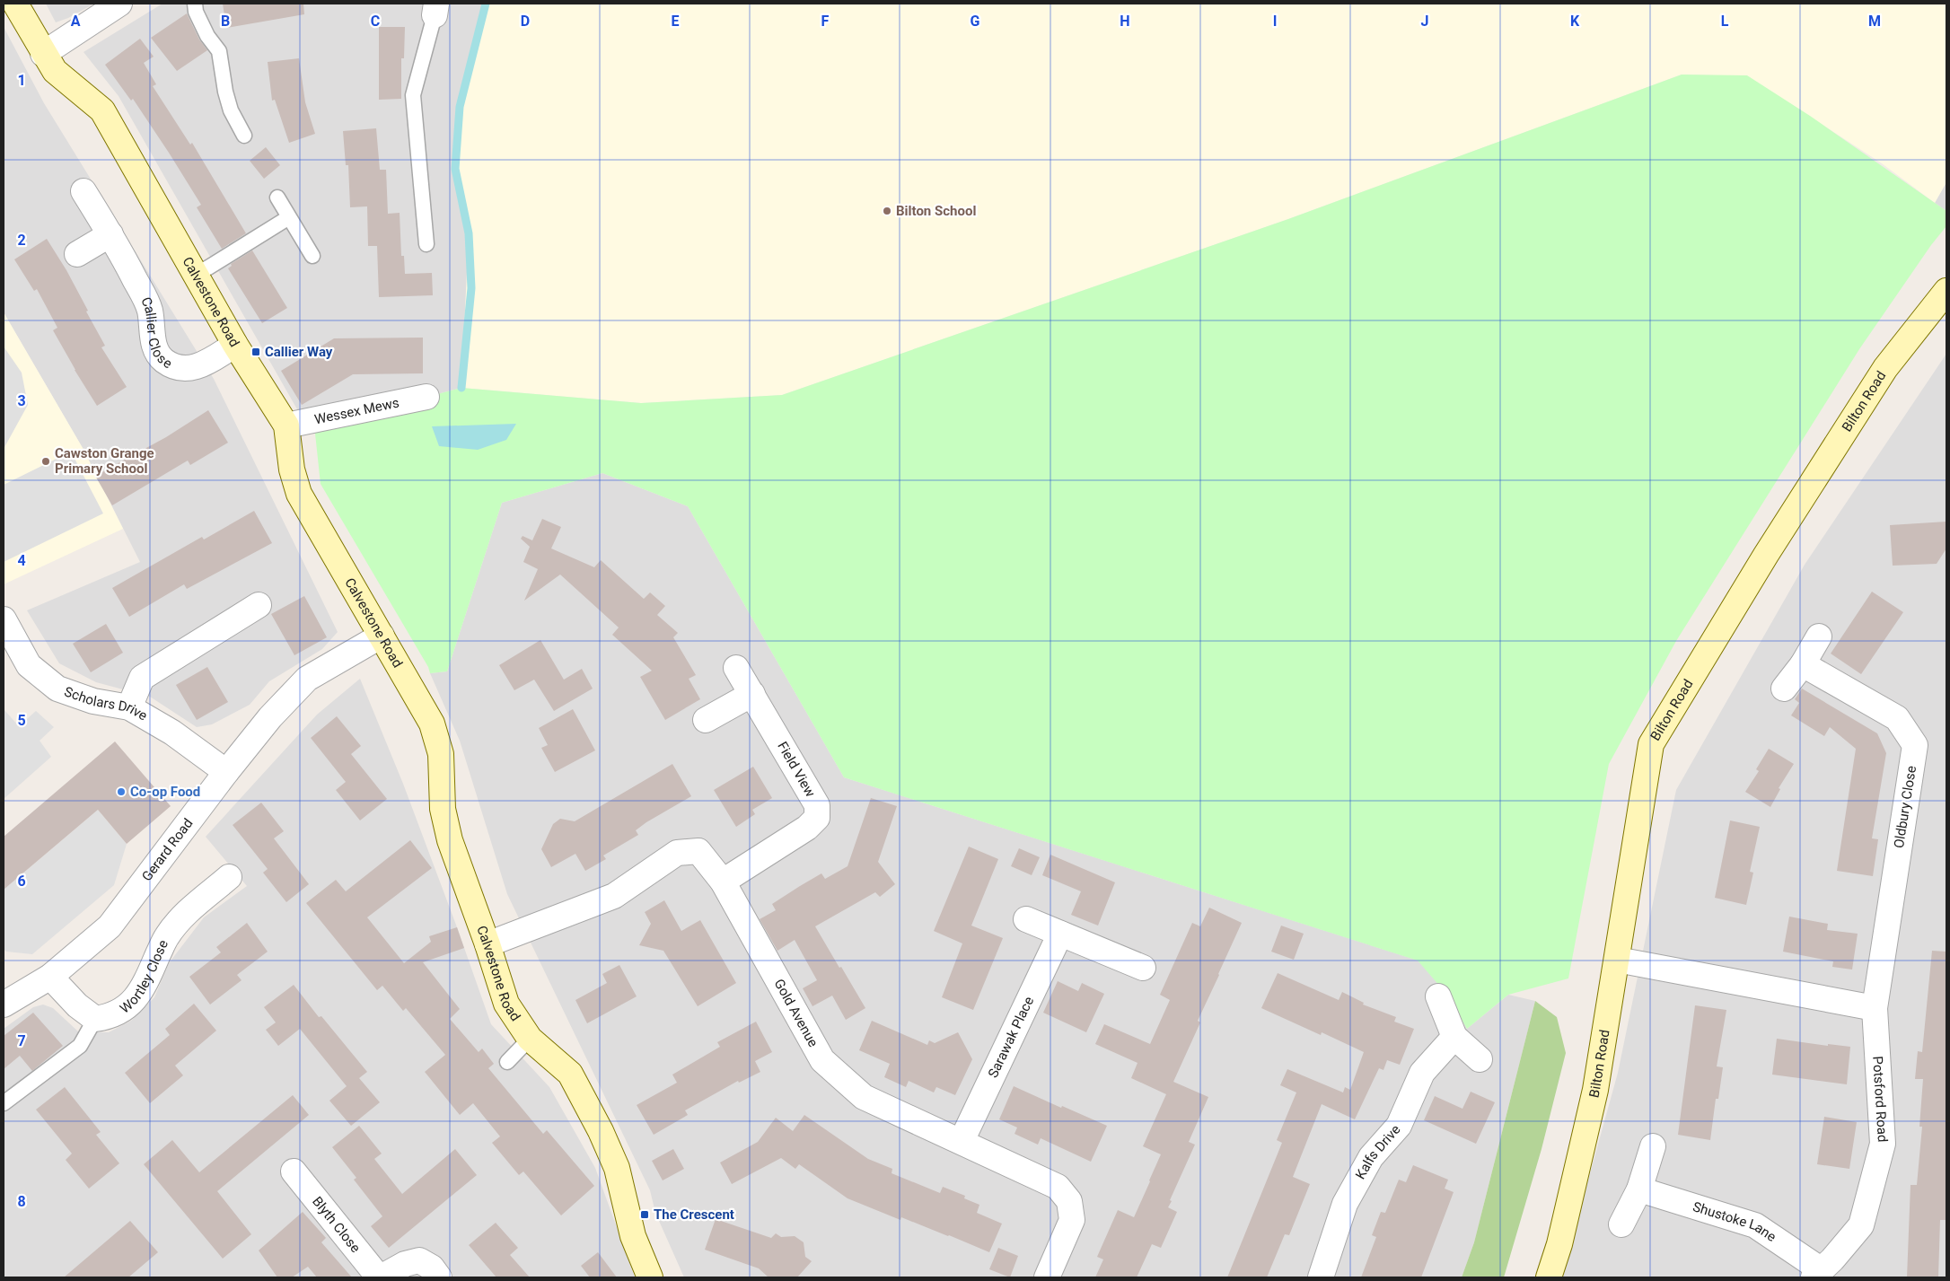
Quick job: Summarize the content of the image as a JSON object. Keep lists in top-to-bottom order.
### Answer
{
  "streets": {
    "street": [
      "Calvestone Road",
      "Callier Close",
      "Bilton Road",
      "Wessex Mews",
      "Scholars Drive",
      "Field View",
      "Oldbury Close",
      "Gerard Road",
      "Wortley Close",
      "Gold Avenue",
      "Sarawak Place",
      "Potsford Road",
      "Kalfs Drive",
      "Shustoke Lane",
      "Blyth Close"
    ]
  },
  "crossings": [
    ["Calvestone Road", "Callier Close"],
    ["Calvestone Road", "Wessex Mews"],
    ["Calvestone Road", "Gerard Road"],
    ["Calvestone Road", "Gold Avenue"],
    ["Scholars Drive", "Gerard Road"],
    ["Field View", "Gold Avenue"],
    ["Oldbury Close", "Potsford Road"],
    ["Gold Avenue", "Sarawak Place"],
    ["Potsford Road", "Shustoke Lane"]
  ],
  "places": {
    "other": ["Bilton School", "Cawston Grange Primary School", "Co-op Food"],
    "transit": ["Callier Way", "The Crescent"]
  },
  "grid": {
    "columns": [
      "A",
      "B",
      "C",
      "D",
      "E",
      "F",
      "G",
      "H",
      "I",
      "J",
      "K",
      "L",
      "M"
    ],
    "rows": [
      "1",
      "2",
      "3",
      "4",
      "5",
      "6",
      "7",
      "8"
    ]
  }
}
